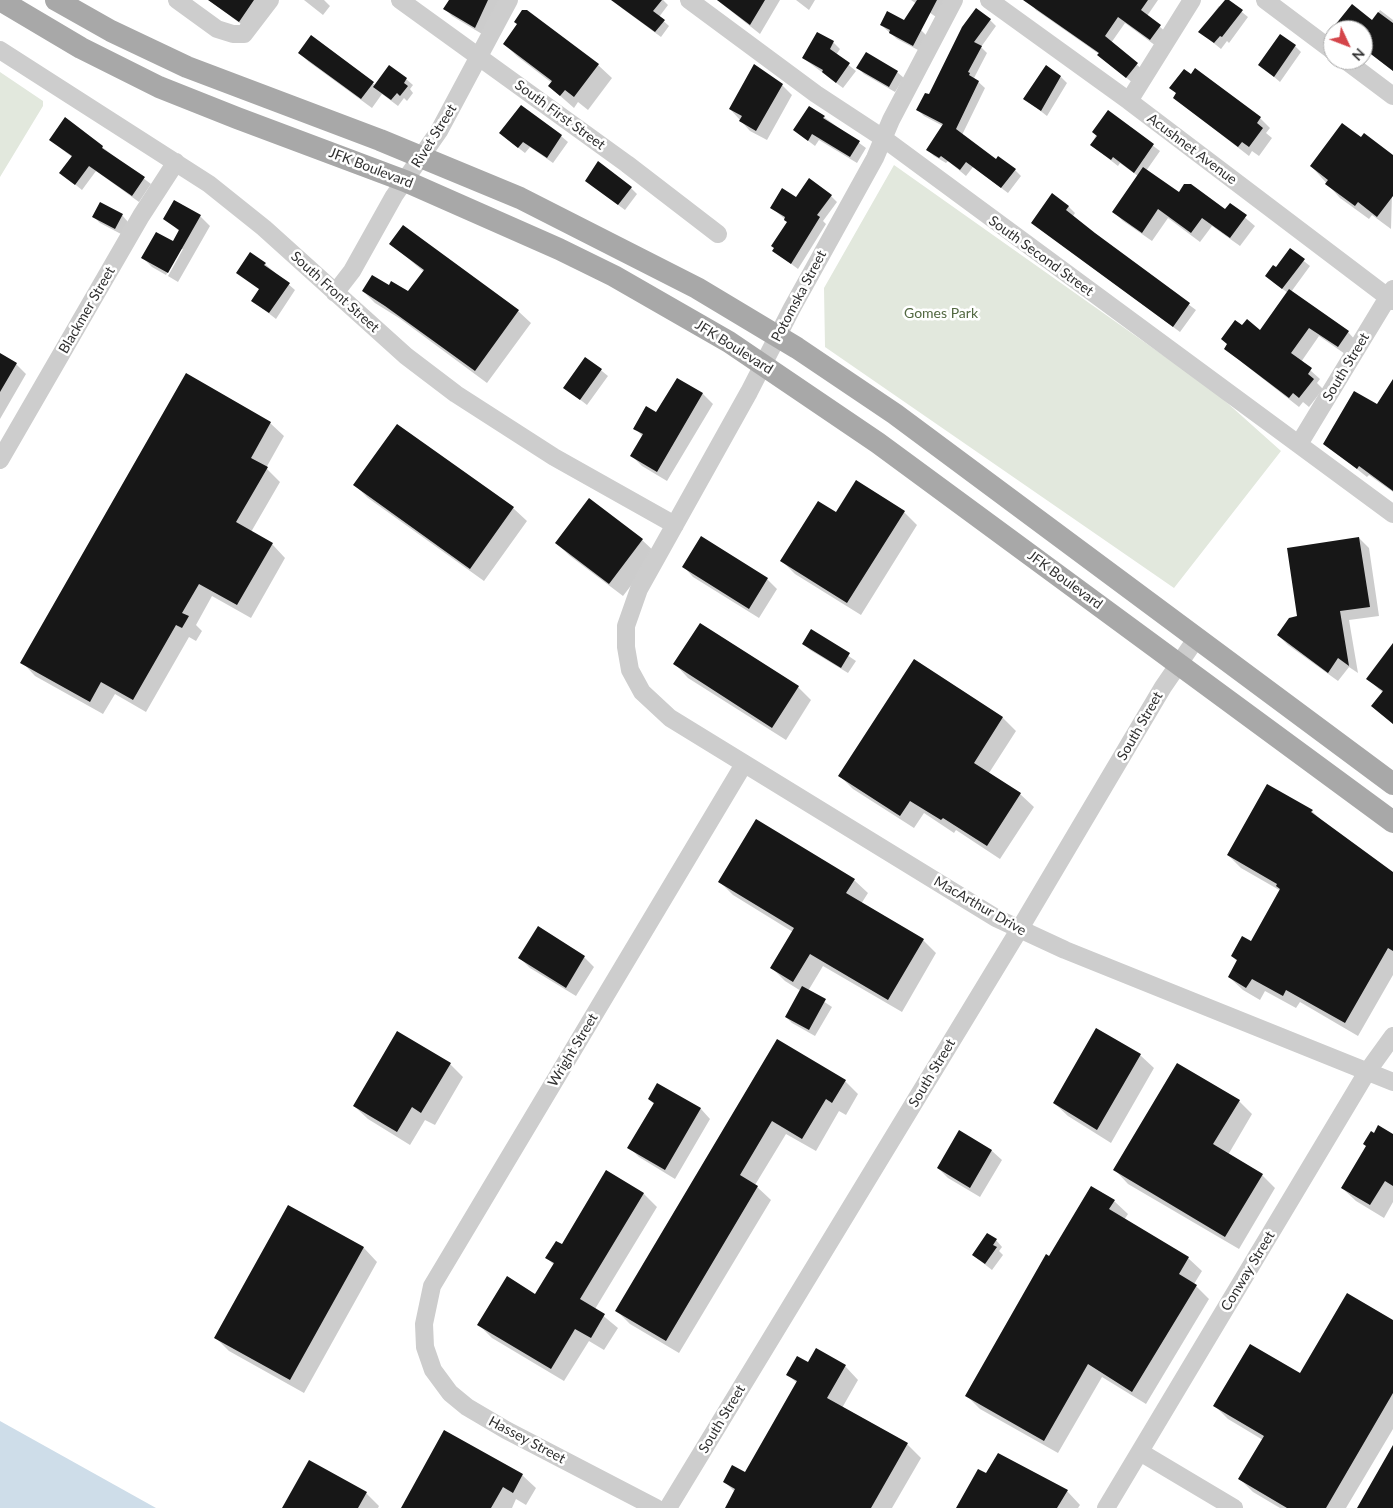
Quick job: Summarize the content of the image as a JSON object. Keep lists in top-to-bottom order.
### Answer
{
  "streets": {
    "main road": ["JFK Boulevard"],
    "street": [
      "South First Street",
      "Rivet Street",
      "Acushnet Avenue",
      "South Second Street",
      "South Front Street",
      "Potomska Street",
      "Blackmer Street",
      "South Street",
      "MacArthur Drive",
      "Wright Street",
      "Conway Street",
      "Hassey Street"
    ]
  },
  "crossings": [
    ["South First Street", "Rivet Street"],
    ["Rivet Street", "JFK Boulevard"],
    ["Rivet Street", "South Front Street"],
    ["Acushnet Avenue", "South Street"],
    ["JFK Boulevard", "Potomska Street"],
    ["JFK Boulevard", "South Street"],
    ["South Second Street", "Potomska Street"],
    ["South Second Street", "South Street"],
    ["South Front Street", "Potomska Street"],
    ["South Front Street", "Blackmer Street"],
    ["Potomska Street", "MacArthur Drive"],
    ["South Street", "MacArthur Drive"],
    ["MacArthur Drive", "Wright Street"],
    ["MacArthur Drive", "Conway Street"],
    ["Wright Street", "Hassey Street"]
  ],
  "parks": ["Gomes Park"],
  "north": "bottom right"
}
